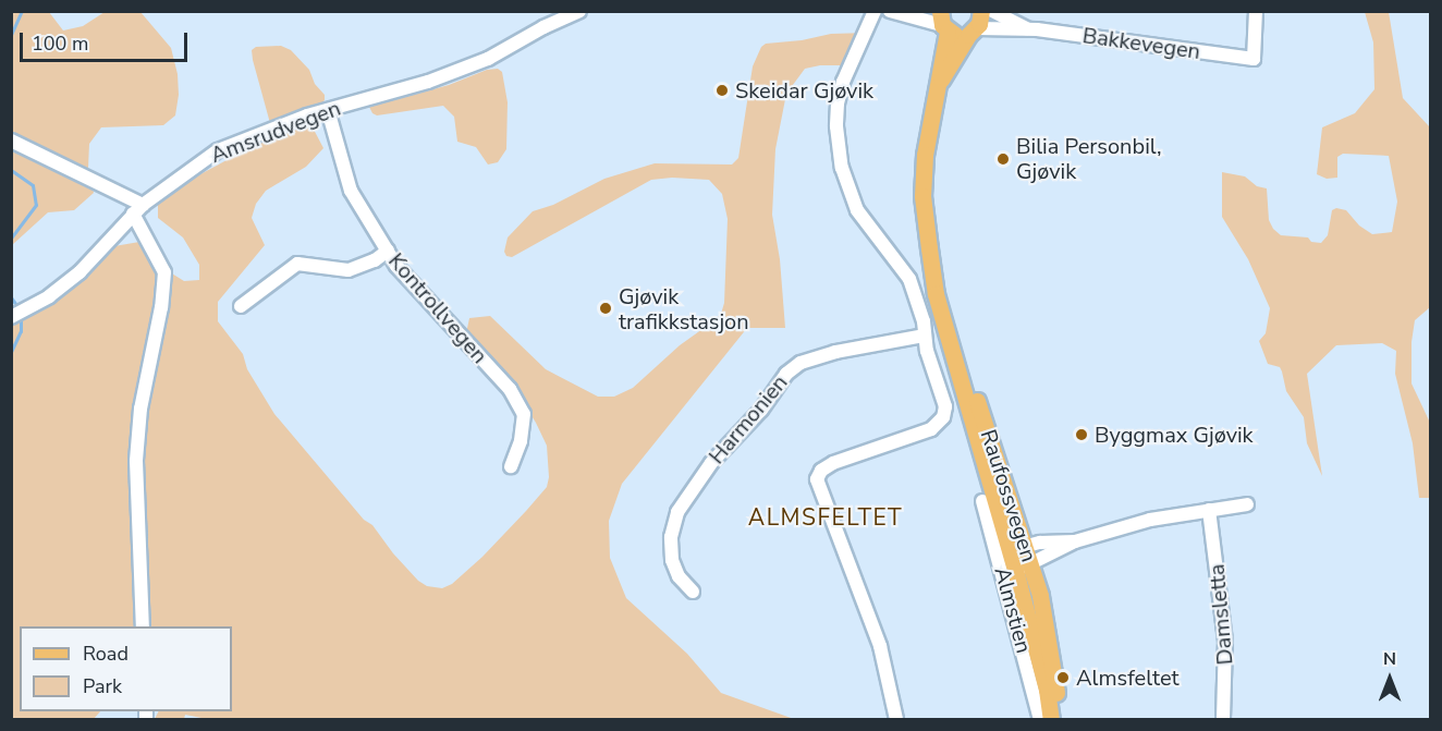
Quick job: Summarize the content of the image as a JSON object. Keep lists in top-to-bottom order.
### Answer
{
  "streets": {
    "main road": ["Raufossvegen"],
    "street": [
      "Bakkevegen",
      "Amsrudvegen",
      "Kontrollvegen",
      "Harmonien",
      "Almstien",
      "Damsletta"
    ]
  },
  "crossings": [
    ["Bakkevegen", "Raufossvegen"],
    ["Amsrudvegen", "Kontrollvegen"]
  ],
  "districts": ["ALMSFELTET"],
  "places": [
    "Skeidar Gjøvik",
    "Bilia Personbil, Gjøvik",
    "Gjøvik trafikkstasjon",
    "Byggmax Gjøvik",
    "Almsfeltet"
  ],
  "legend": ["Road", "Park"],
  "scale_bar": "100 m",
  "north": "top"
}
